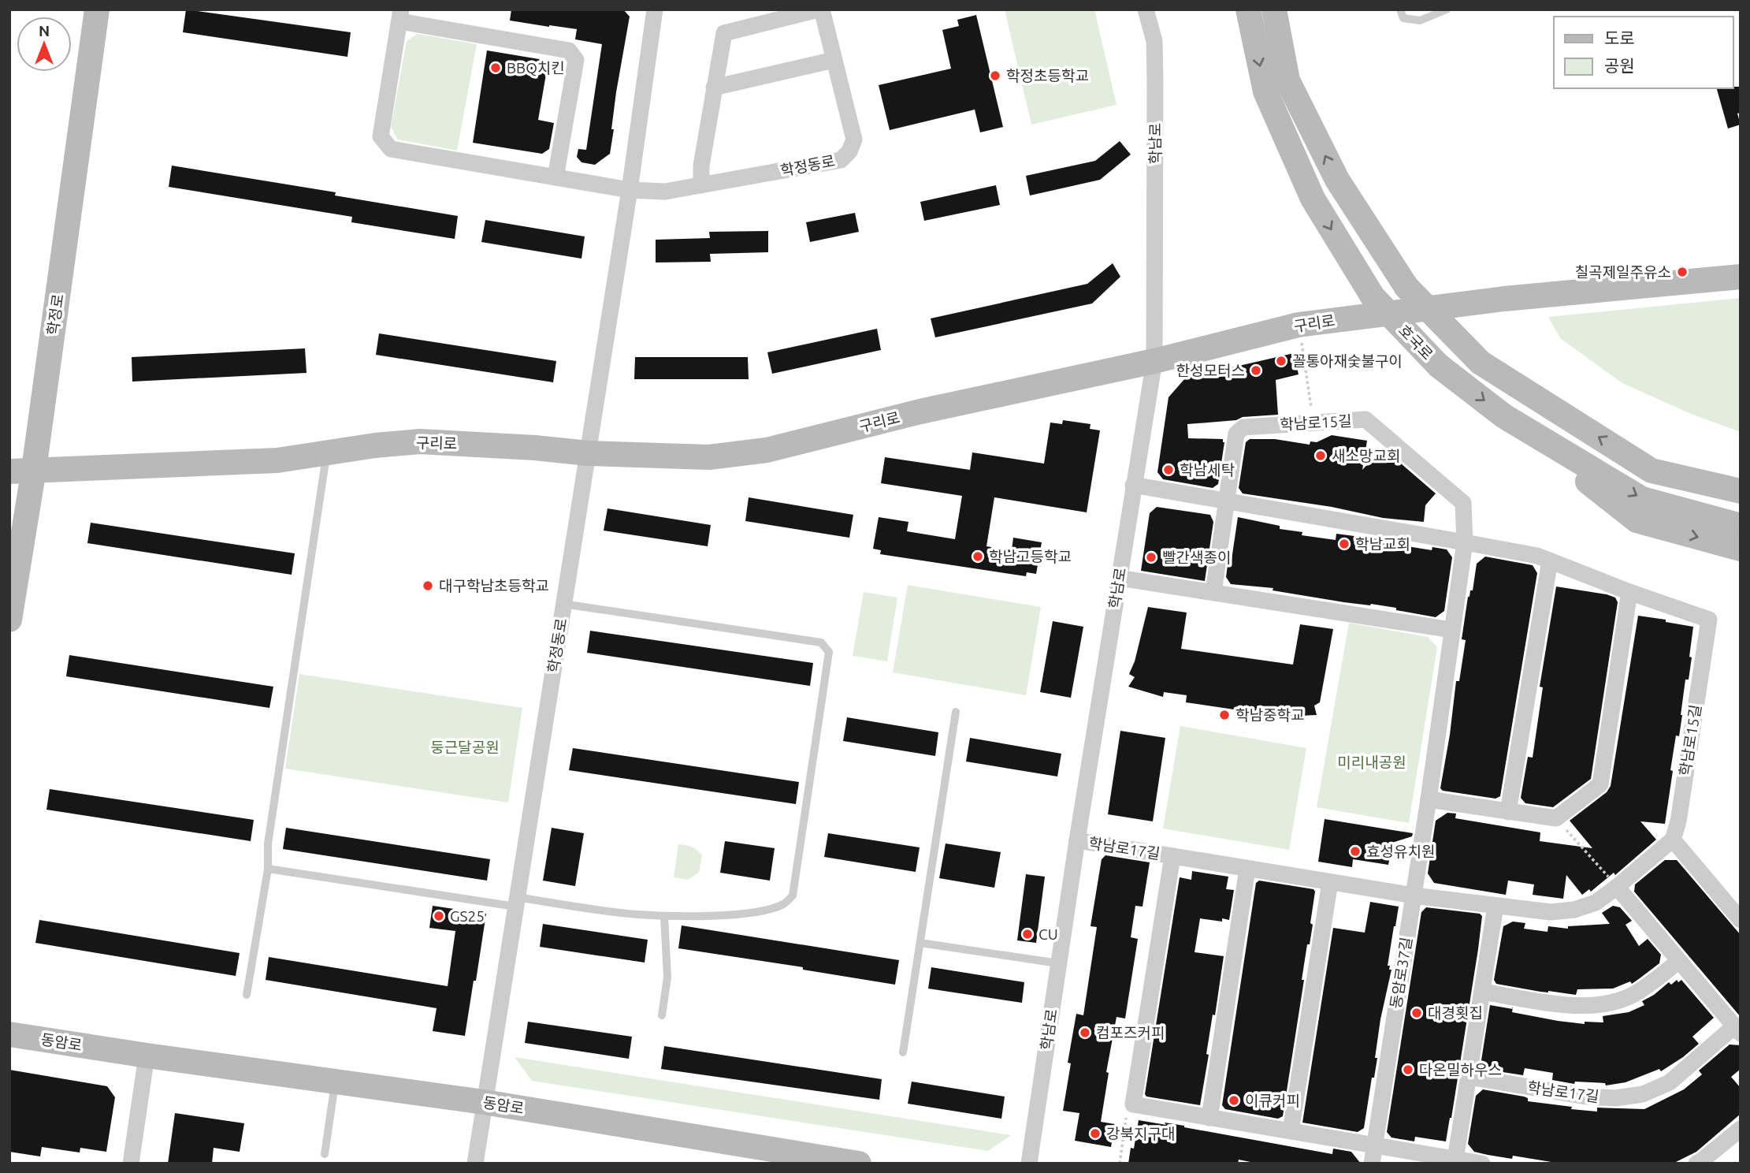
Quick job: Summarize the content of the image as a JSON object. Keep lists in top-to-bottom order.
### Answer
{
  "streets": {
    "main road": [
      "학정로",
      "구리로",
      "호국로",
      "동암로"
    ],
    "street": [
      "학남로",
      "학정동로",
      "학남로15길",
      "학남로17길",
      "동암로37길"
    ]
  },
  "crossings": [
    ["학남로", "구리로"],
    ["학남로", "학남로15길"],
    ["학남로", "학남로17길"],
    ["학정동로", "구리로"],
    ["학정동로", "동암로"],
    ["학정로", "구리로"],
    ["학남로15길", "학남로17길"],
    ["학남로15길", "동암로37길"],
    ["학남로17길", "동암로37길"]
  ],
  "parks": ["둥근달공원", "미리내공원"],
  "places": [
    "BBQ치킨",
    "학정초등학교",
    "칠곡제일주유소",
    "꼴통아재숯불구이",
    "한성모터스",
    "새소망교회",
    "학남세탁",
    "학남교회",
    "학남고등학교",
    "빨간색종이",
    "대구학남초등학교",
    "학남중학교",
    "효성유치원",
    "GS25",
    "CU",
    "대경횟집",
    "컴포즈커피",
    "다온밀하우스",
    "이큐커피",
    "강북지구대"
  ],
  "legend": ["도로", "공원"],
  "north": "top"
}
